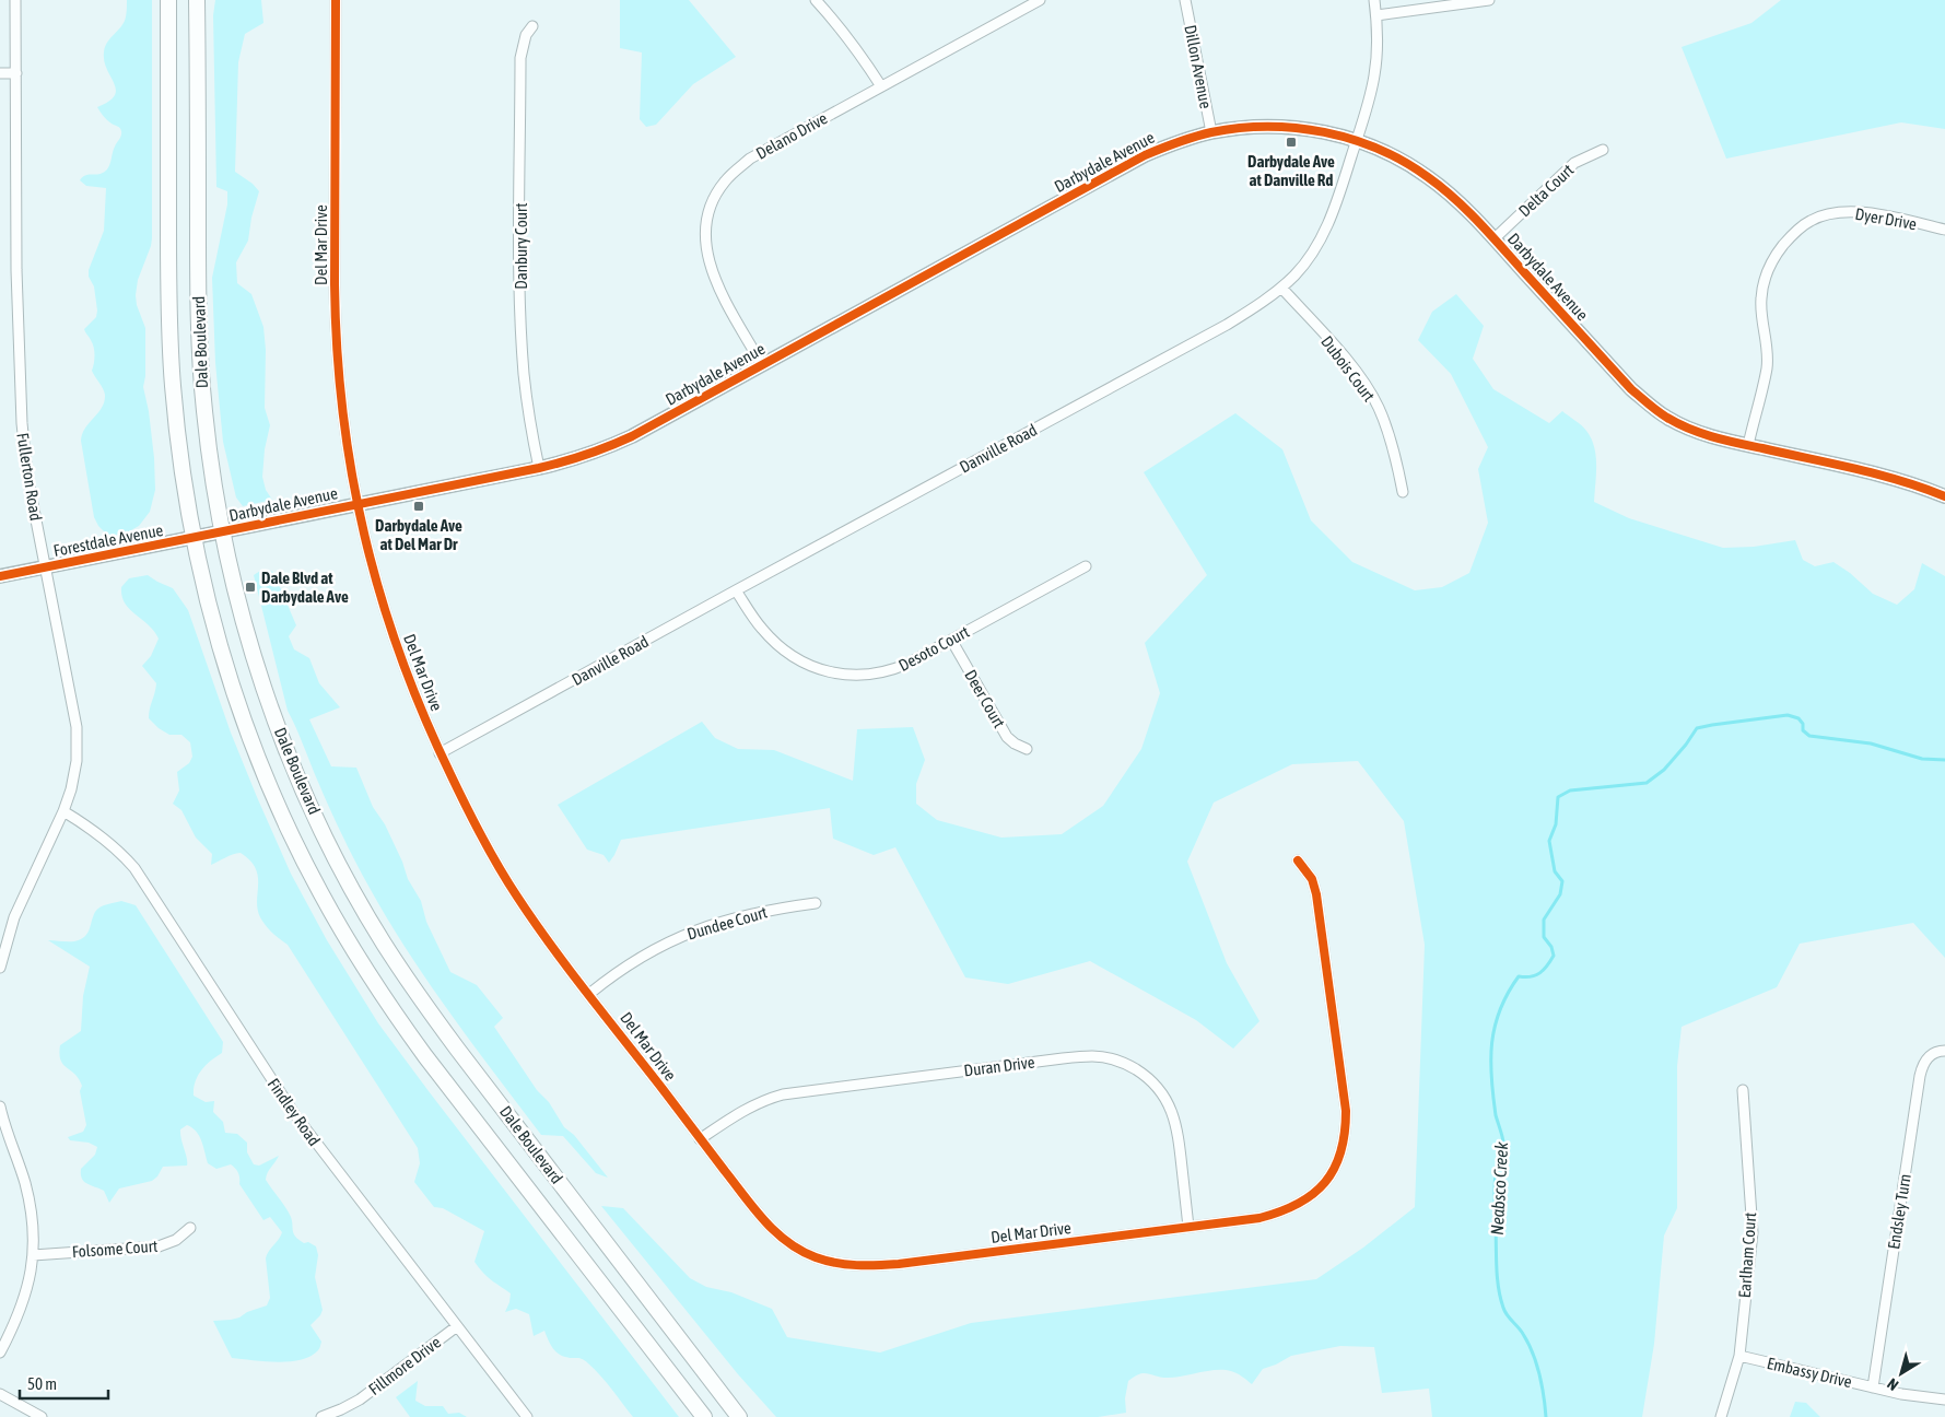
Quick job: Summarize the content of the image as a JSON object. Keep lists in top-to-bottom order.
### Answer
{
  "streets": {
    "main road": ["Dale Boulevard"],
    "street": [
      "Dillon Avenue",
      "Delano Drive",
      "Darbydale Avenue",
      "Delta Court",
      "Dyer Drive",
      "Del Mar Drive",
      "Danbury Court",
      "Dubois Court",
      "Danville Road",
      "Fullerton Road",
      "Forestdale Avenue",
      "Desoto Court",
      "Deer Court",
      "Dundee Court",
      "Duran Drive",
      "Findley Road",
      "Endsley Turn",
      "Folsome Court",
      "Earlham Court",
      "Fillmore Drive",
      "Embassy Drive"
    ]
  },
  "crossings": [
    ["Dillon Avenue", "Darbydale Avenue"],
    ["Delano Drive", "Darbydale Avenue"],
    ["Darbydale Avenue", "Delta Court"],
    ["Darbydale Avenue", "Dyer Drive"],
    ["Darbydale Avenue", "Del Mar Drive"],
    ["Darbydale Avenue", "Danbury Court"],
    ["Darbydale Avenue", "Dale Boulevard"],
    ["Darbydale Avenue", "Danville Road"],
    ["Darbydale Avenue", "Forestdale Avenue"],
    ["Del Mar Drive", "Danville Road"],
    ["Del Mar Drive", "Dundee Court"],
    ["Del Mar Drive", "Duran Drive"],
    ["Dale Boulevard", "Forestdale Avenue"],
    ["Dubois Court", "Danville Road"],
    ["Danville Road", "Desoto Court"],
    ["Fullerton Road", "Forestdale Avenue"],
    ["Fullerton Road", "Findley Road"],
    ["Desoto Court", "Deer Court"],
    ["Findley Road", "Fillmore Drive"],
    ["Endsley Turn", "Embassy Drive"],
    ["Earlham Court", "Embassy Drive"]
  ],
  "water": ["Neabsco Creek"],
  "places": {
    "transit": ["Darbydale Ave at Danville Rd", "Darbydale Ave at Del Mar Dr", "Dale Blvd at Darbydale Ave"]
  },
  "scale_bar": "50 m",
  "north": "bottom left"
}
